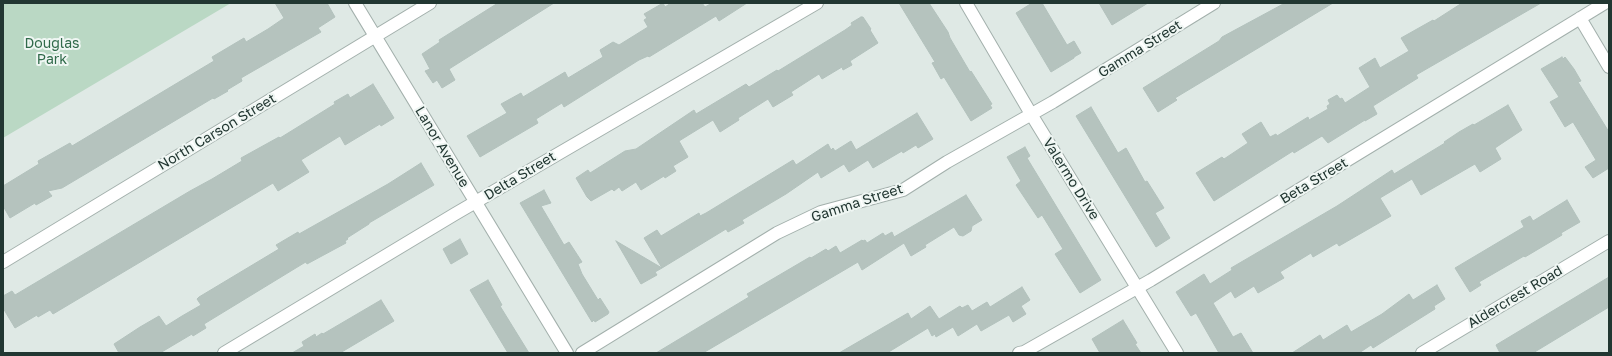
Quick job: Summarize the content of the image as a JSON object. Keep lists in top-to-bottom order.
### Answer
{
  "streets": {
    "street": [
      "Gamma Street",
      "North Carson Street",
      "Lanor Avenue",
      "Delta Street",
      "Valermo Drive",
      "Beta Street",
      "Aldercrest Road"
    ]
  },
  "crossings": [
    ["Gamma Street", "Valermo Drive"],
    ["North Carson Street", "Lanor Avenue"],
    ["Lanor Avenue", "Delta Street"],
    ["Valermo Drive", "Beta Street"]
  ],
  "parks": ["Douglas Park"]
}
